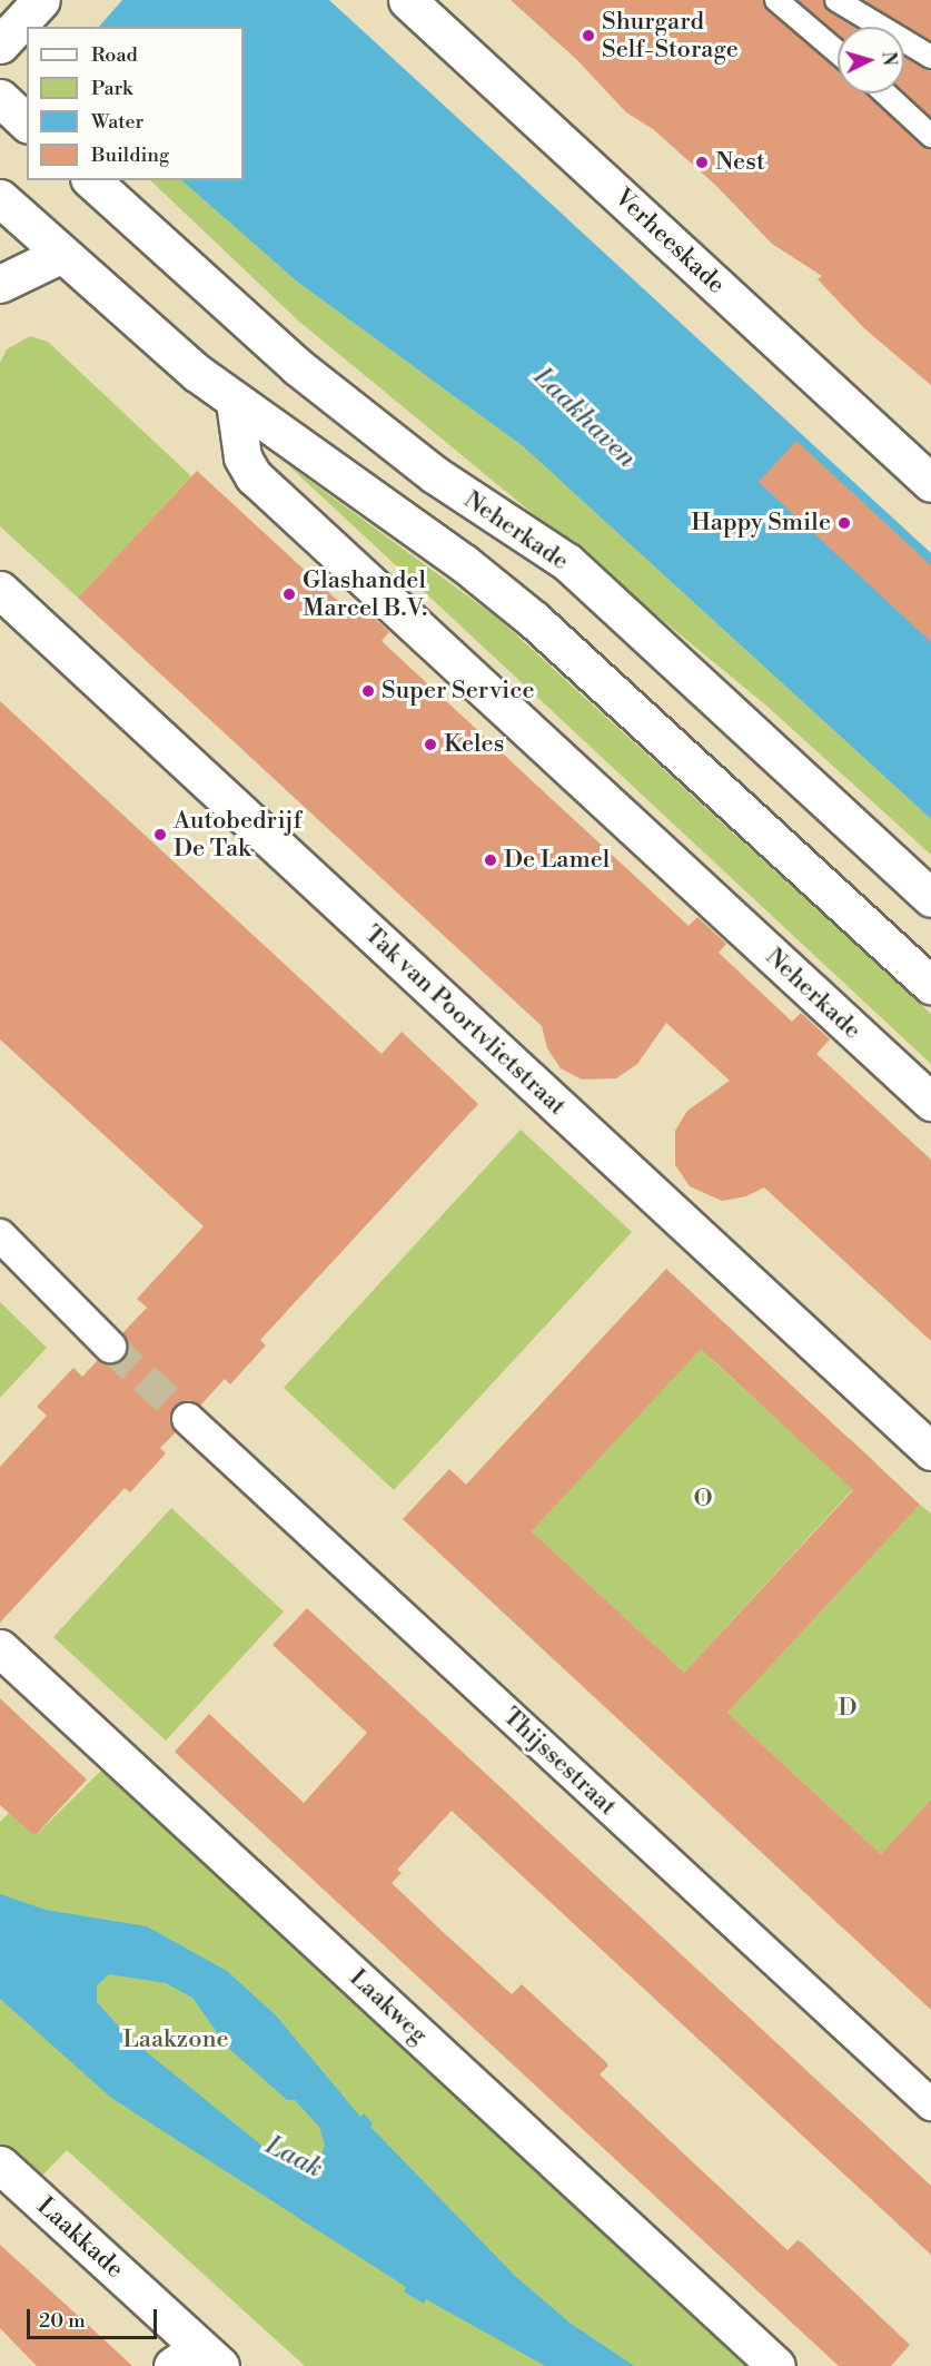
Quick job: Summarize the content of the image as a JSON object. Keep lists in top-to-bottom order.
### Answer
{
  "streets": {
    "street": [
      "Verheeskade",
      "Neherkade",
      "Tak van Poortvlietstraat",
      "Thijssestraat",
      "Laakweg",
      "Laakkade"
    ]
  },
  "water": ["Laakhaven", "Laak"],
  "parks": ["O", "D", "Laakzone"],
  "places": [
    "Shurgard Self-Storage",
    "Nest",
    "Happy Smile",
    "Glashandel Marcel B.V.",
    "Super Service",
    "Keles",
    "Autobedrijf De Tak",
    "De Lamel"
  ],
  "legend": [
    "Road",
    "Park",
    "Water",
    "Building"
  ],
  "scale_bar": "20 m",
  "north": "right"
}
